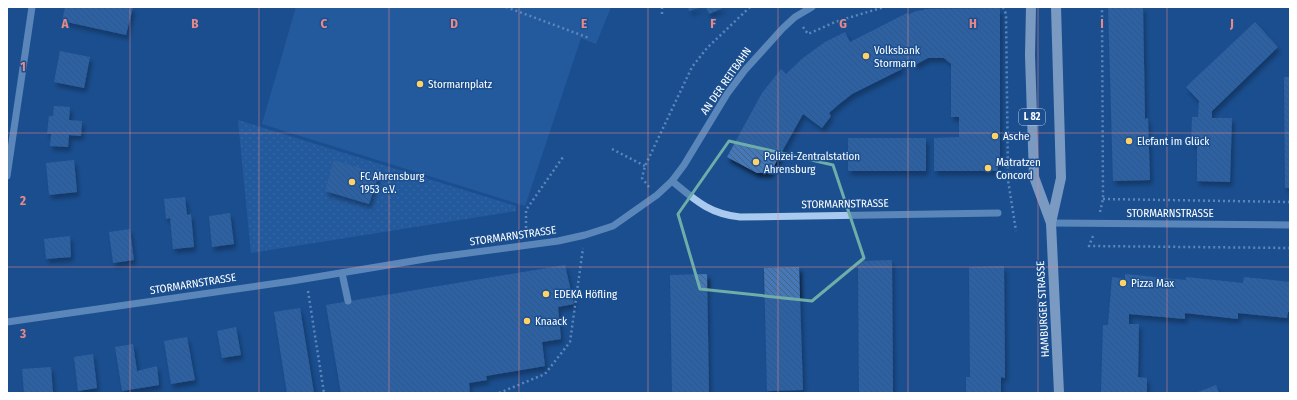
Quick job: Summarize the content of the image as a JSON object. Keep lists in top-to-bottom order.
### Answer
{
  "streets": {
    "main road": ["L 82", "HAMBURGER STRASSE"],
    "street": ["AN DER REITBAHN", "STORMARNSTRASSE"]
  },
  "crossings": [
    ["AN DER REITBAHN", "STORMARNSTRASSE"],
    ["STORMARNSTRASSE", "HAMBURGER STRASSE"]
  ],
  "places": [
    "Volksbank Stormarn",
    "Stormarnplatz",
    "Asche",
    "Elefant im Glück",
    "Polizei-Zentralstation Ahrensburg",
    "Matratzen Concord",
    "FC Ahrensburg 1953 e.V.",
    "Pizza Max",
    "EDEKA Höfling",
    "Knaack"
  ],
  "grid": {
    "columns": [
      "A",
      "B",
      "C",
      "D",
      "E",
      "F",
      "G",
      "H",
      "I",
      "J"
    ],
    "rows": ["1", "2", "3"]
  }
}
